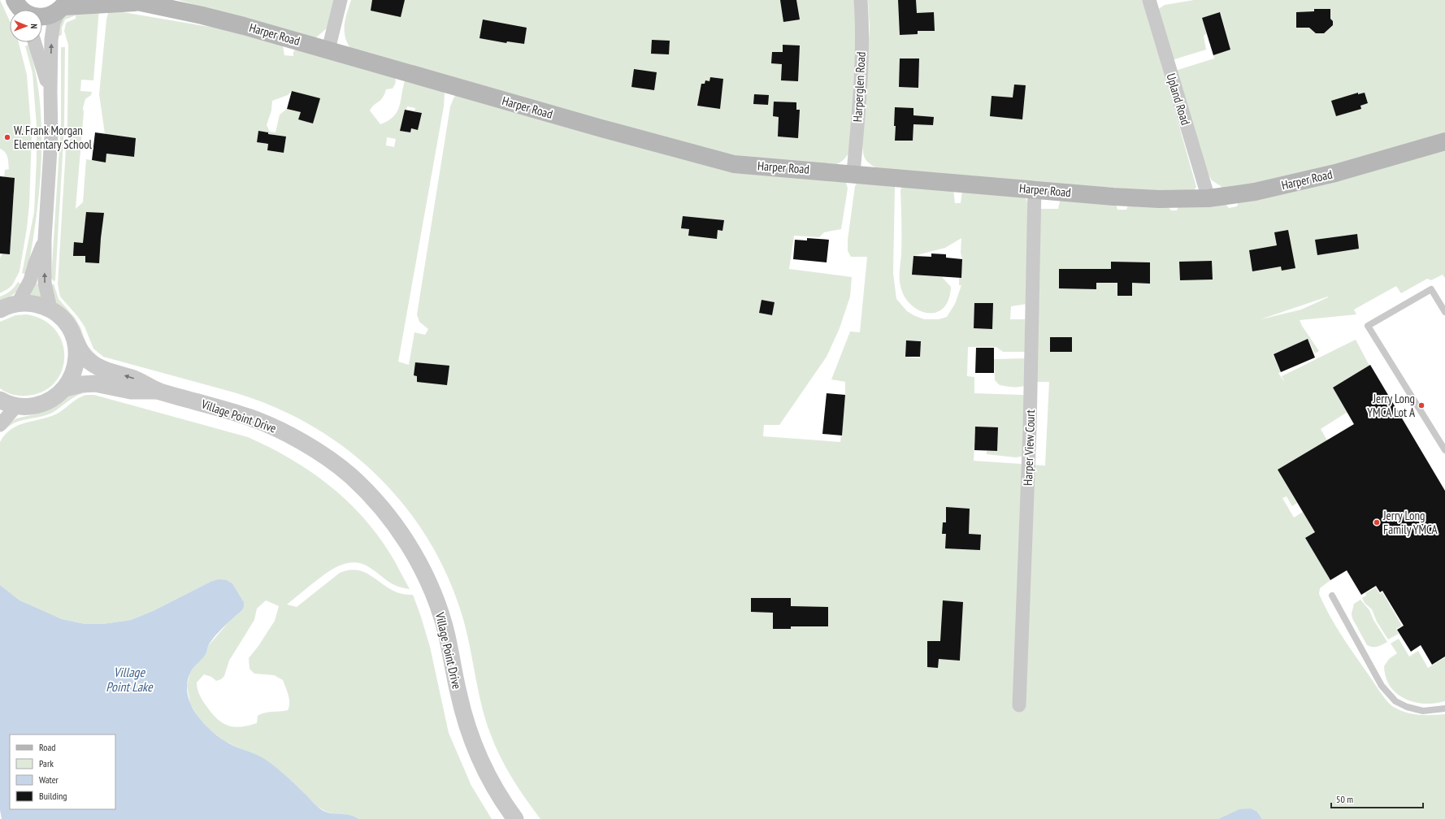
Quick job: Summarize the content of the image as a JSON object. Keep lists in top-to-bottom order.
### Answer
{
  "streets": {
    "main road": ["Harper Road"],
    "street": [
      "Harperglen Road",
      "Upland Road",
      "Village Point Drive",
      "Harper View Court"
    ]
  },
  "crossings": [
    ["Harper Road", "Harperglen Road"],
    ["Harper Road", "Upland Road"],
    ["Harper Road", "Harper View Court"]
  ],
  "water": ["Village Point Lake"],
  "places": ["W. Frank Morgan Elementary School", "Jerry Long YMCA Lot A", "Jerry Long Family YMCA"],
  "legend": [
    "Road",
    "Park",
    "Water",
    "Building"
  ],
  "scale_bar": "50 m",
  "north": "right"
}
